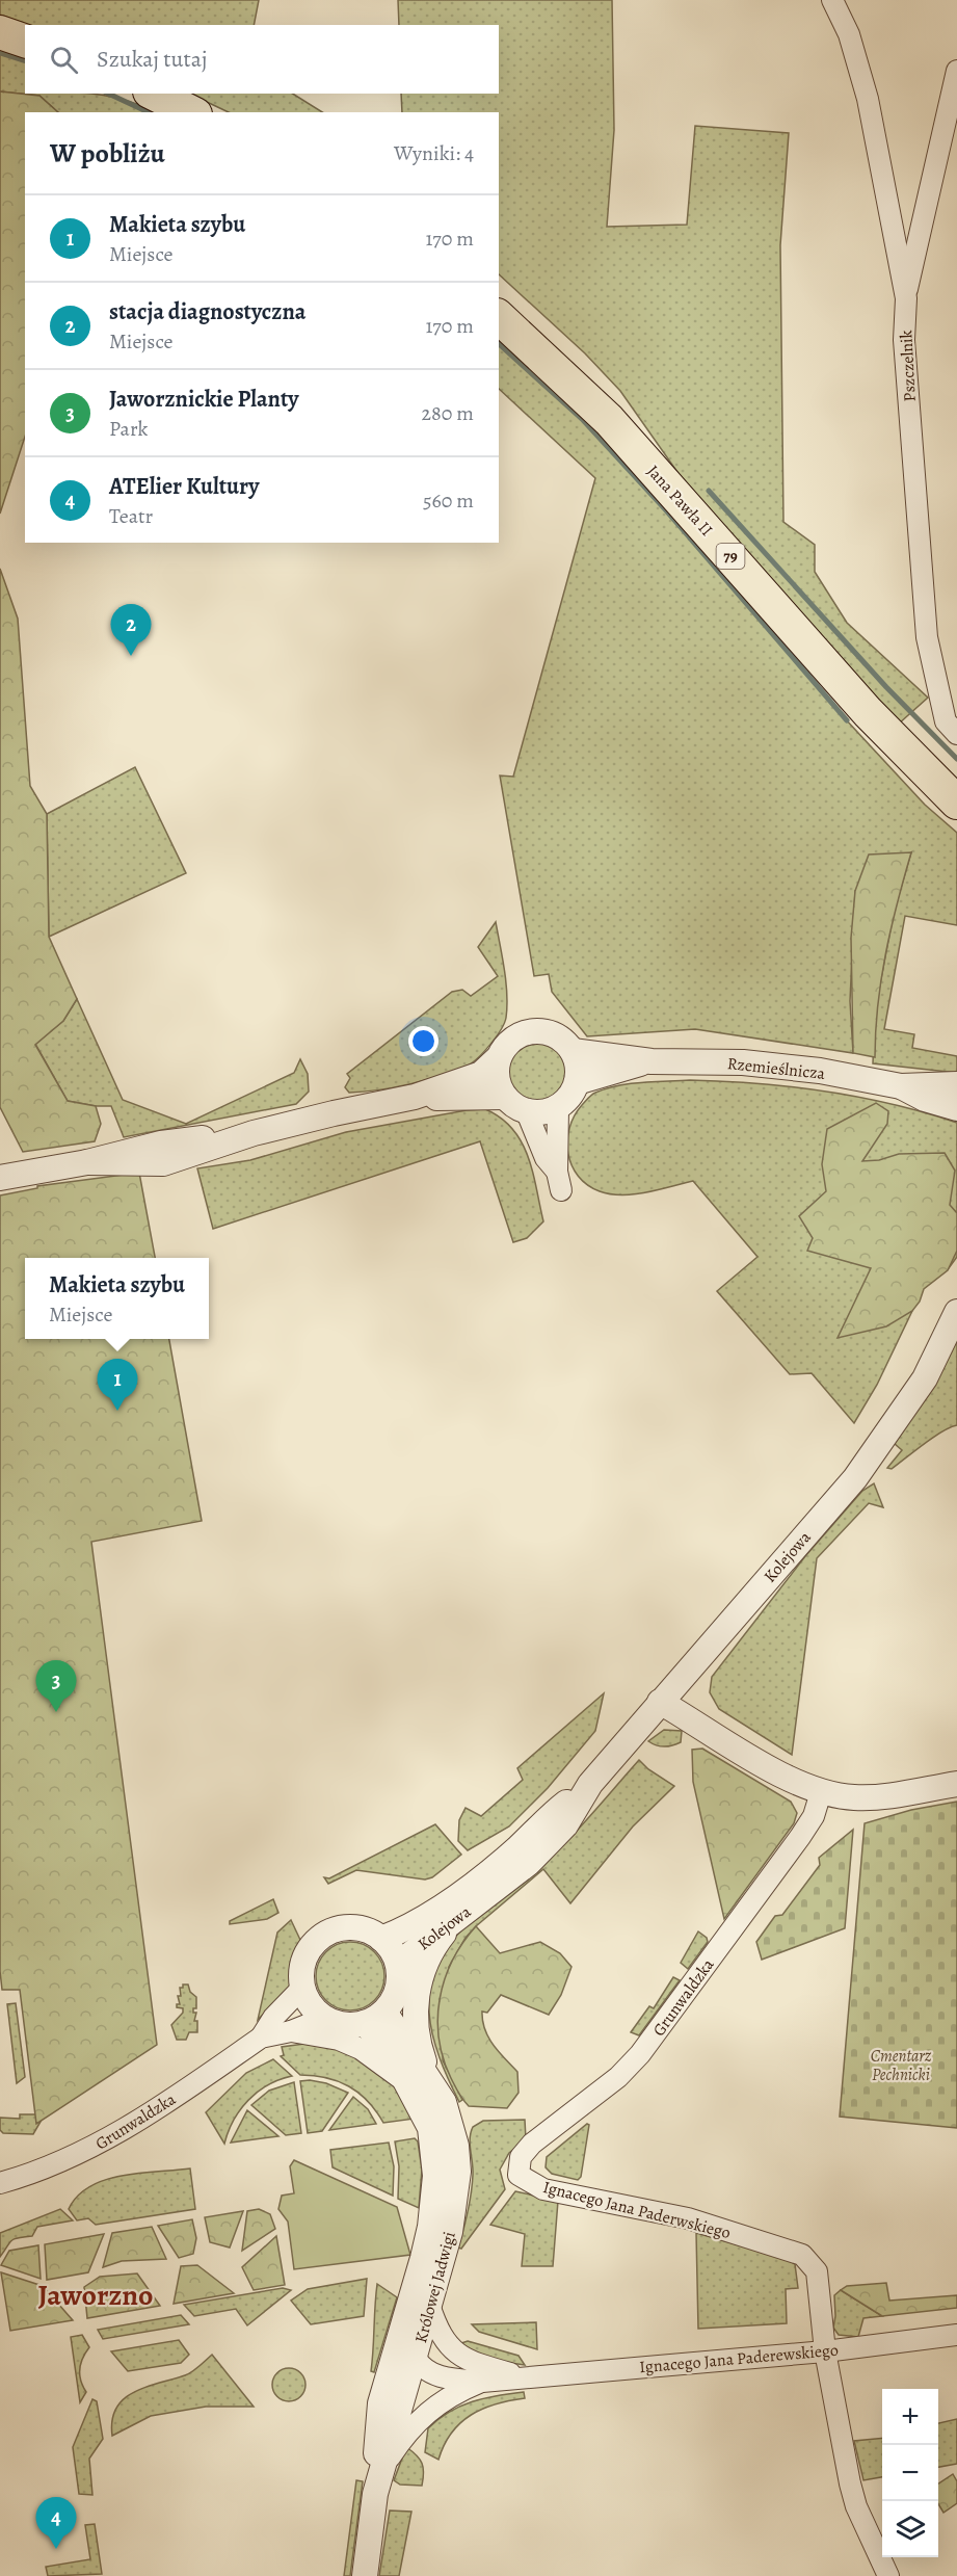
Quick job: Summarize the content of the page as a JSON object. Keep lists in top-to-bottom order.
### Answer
{
  "streets": {
    "main road": ["Jana Pawła II", "79"],
    "street": [
      "Pszczelnik",
      "Rzemieślnicza",
      "Kolejowa",
      "Grunwaldzka",
      "Ignacego Jana Paderwskiego",
      "Królowej Jadwigi",
      "Ignacego Jana Paderewskiego"
    ]
  },
  "crossings": [
    ["Kolejowa", "Grunwaldzka"],
    ["Kolejowa", "Królowej Jadwigi"],
    ["Grunwaldzka", "Ignacego Jana Paderwskiego"],
    ["Grunwaldzka", "Królowej Jadwigi"],
    ["Ignacego Jana Paderwskiego", "Ignacego Jana Paderewskiego"],
    ["Królowej Jadwigi", "Ignacego Jana Paderewskiego"]
  ],
  "districts": ["Jaworzno"],
  "parks": ["Cmentarz Pechnicki"],
  "page": {
    "search": "Szukaj tutaj",
    "heading": ["W pobliżu", "Wyniki: 4"],
    "list": [
      {
        "mark": "1",
        "name": "Makieta szybu",
        "note": "Miejsce",
        "value": "170 m"
      },
      {
        "mark": "2",
        "name": "stacja diagnostyczna",
        "note": "Miejsce",
        "value": "170 m"
      },
      {
        "mark": "3",
        "name": "Jaworznickie Planty",
        "note": "Park",
        "value": "280 m"
      },
      {
        "mark": "4",
        "name": "ATElier Kultury",
        "note": "Teatr",
        "value": "560 m"
      }
    ],
    "pins": [
      "2",
      "1",
      "3",
      "4"
    ],
    "popup": ["Makieta szybu", "Miejsce"],
    "map_buttons": ["+", "−"]
  }
}
